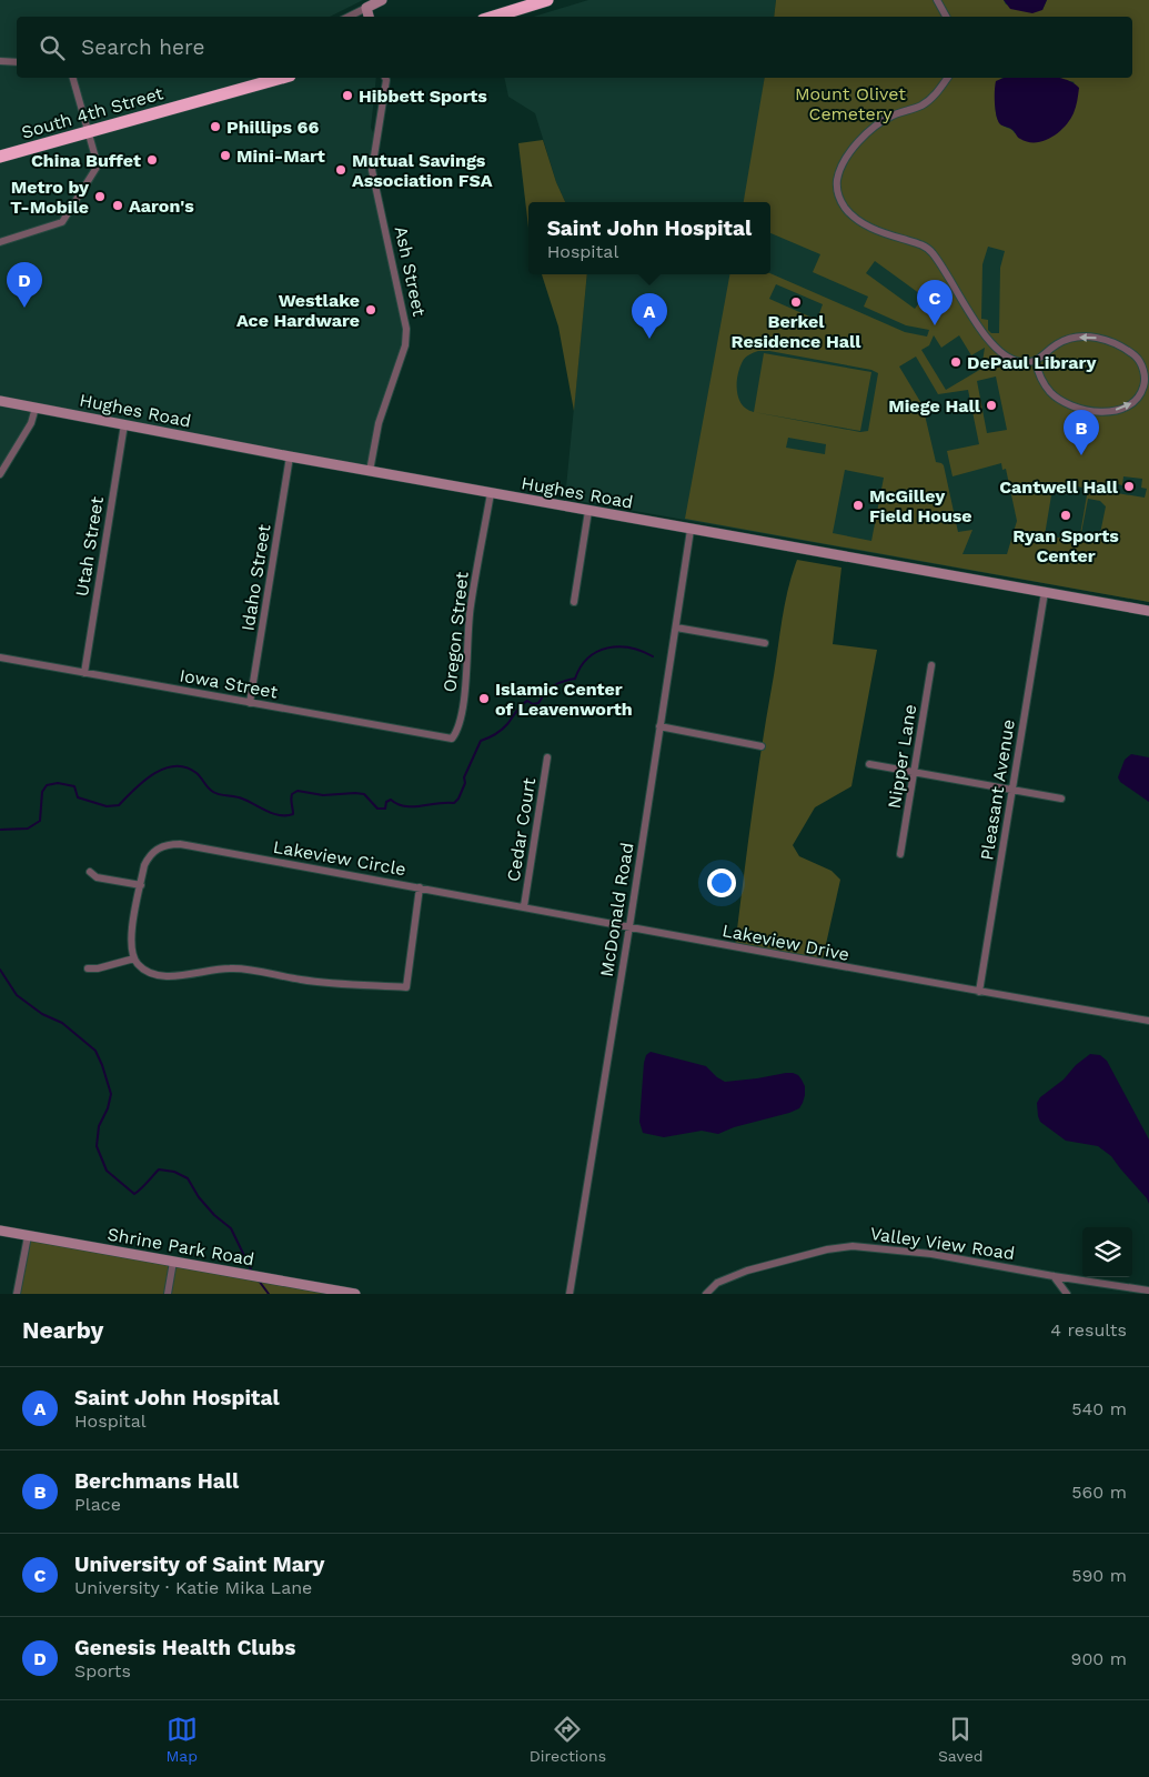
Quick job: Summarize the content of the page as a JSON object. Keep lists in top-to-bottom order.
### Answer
{
  "streets": {
    "highway": ["South 4th Street"],
    "street": [
      "Ash Street",
      "Hughes Road",
      "Utah Street",
      "Idaho Street",
      "Oregon Street",
      "Iowa Street",
      "Nipper Lane",
      "Pleasant Avenue",
      "Cedar Court",
      "Lakeview Circle",
      "McDonald Road",
      "Lakeview Drive",
      "Valley View Road",
      "Shrine Park Road"
    ]
  },
  "crossings": [
    ["Ash Street", "Hughes Road"],
    ["Hughes Road", "Utah Street"],
    ["Hughes Road", "Idaho Street"],
    ["Hughes Road", "Oregon Street"],
    ["Hughes Road", "Pleasant Avenue"],
    ["Hughes Road", "McDonald Road"],
    ["Utah Street", "Iowa Street"],
    ["Idaho Street", "Iowa Street"],
    ["Oregon Street", "Iowa Street"],
    ["Pleasant Avenue", "Lakeview Drive"],
    ["Cedar Court", "Lakeview Drive"],
    ["Lakeview Circle", "Lakeview Drive"],
    ["McDonald Road", "Lakeview Drive"]
  ],
  "parks": ["Mount Olivet Cemetery"],
  "places": [
    "Hibbett Sports",
    "Phillips 66",
    "Mini-Mart",
    "China Buffet",
    "Mutual Savings Association FSA",
    "Metro by T-Mobile",
    "Aaron's",
    "Berkel Residence Hall",
    "Westlake Ace Hardware",
    "DePaul Library",
    "Miege Hall",
    "Cantwell Hall",
    "McGilley Field House",
    "Ryan Sports Center",
    "Islamic Center of Leavenworth"
  ],
  "page": {
    "search": "Search here",
    "popup": ["Saint John Hospital", "Hospital"],
    "pins": [
      "D",
      "C",
      "A",
      "B"
    ],
    "heading": ["Nearby", "4 results"],
    "list": [
      {
        "mark": "A",
        "name": "Saint John Hospital",
        "note": "Hospital",
        "value": "540 m"
      },
      {
        "mark": "B",
        "name": "Berchmans Hall",
        "note": "Place",
        "value": "560 m"
      },
      {
        "mark": "C",
        "name": "University of Saint Mary",
        "note": "University · Katie Mika Lane",
        "value": "590 m"
      },
      {
        "mark": "D",
        "name": "Genesis Health Clubs",
        "note": "Sports",
        "value": "900 m"
      }
    ],
    "nav": ["Map", "Directions", "Saved"]
  }
}
